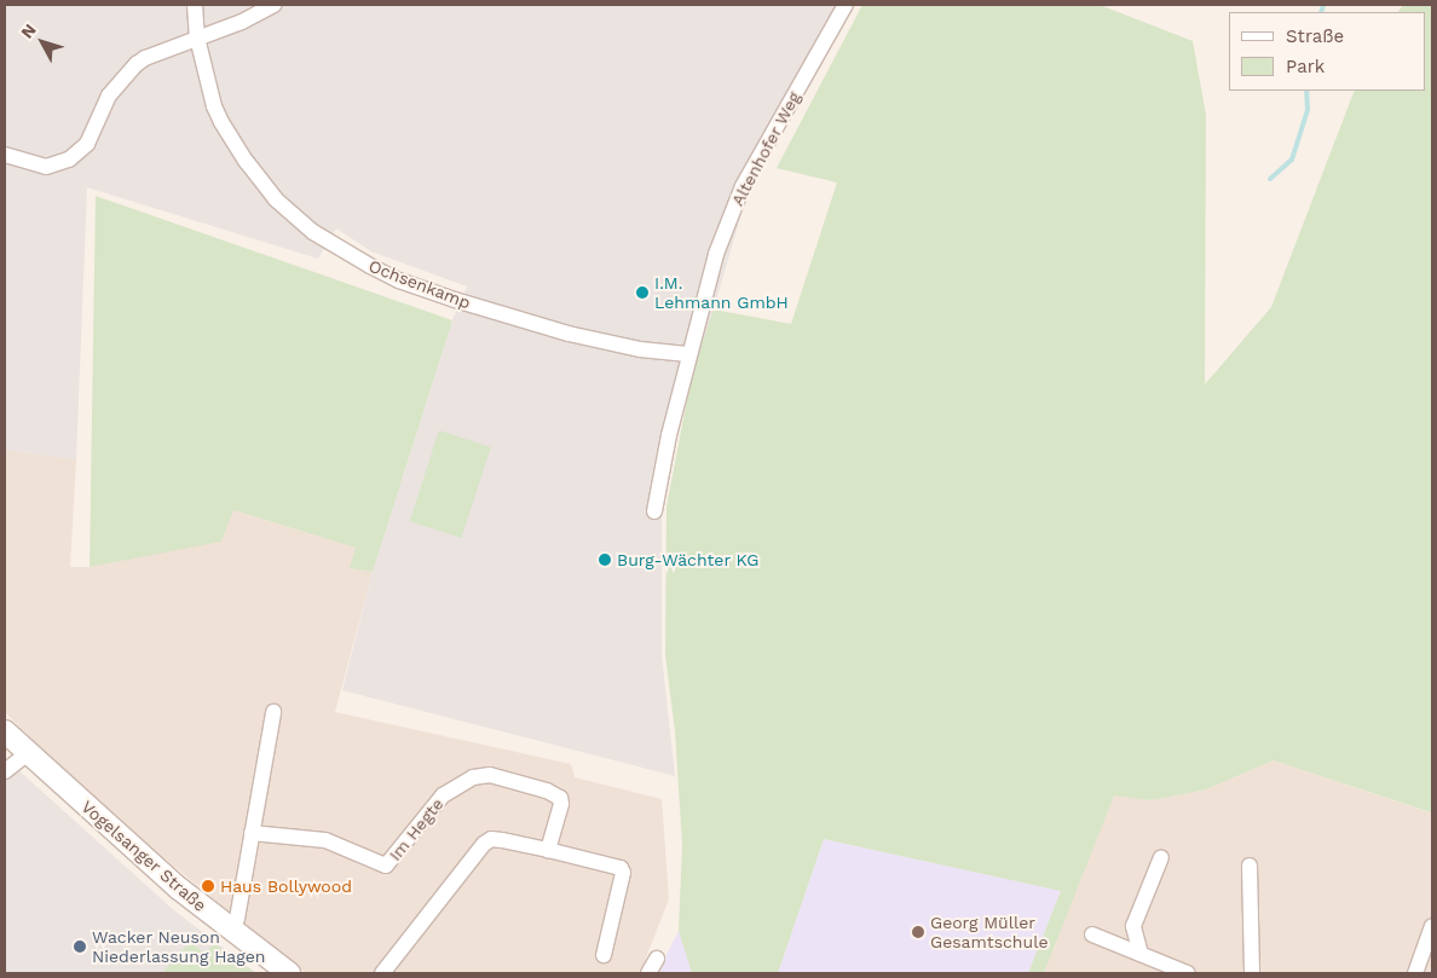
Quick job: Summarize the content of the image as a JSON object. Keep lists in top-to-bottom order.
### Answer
{
  "streets": {
    "street": [
      "Altenhofer Weg",
      "Ochsenkamp",
      "Im Hegte",
      "Vogelsanger Straße"
    ]
  },
  "crossings": [
    ["Altenhofer Weg", "Ochsenkamp"]
  ],
  "places": [
    "I.M. Lehmann GmbH",
    "Burg-Wächter KG",
    "Haus Bollywood",
    "Georg Müller Gesamtschule",
    "Wacker Neuson Niederlassung Hagen"
  ],
  "legend": ["Straße", "Park"],
  "north": "top left"
}
